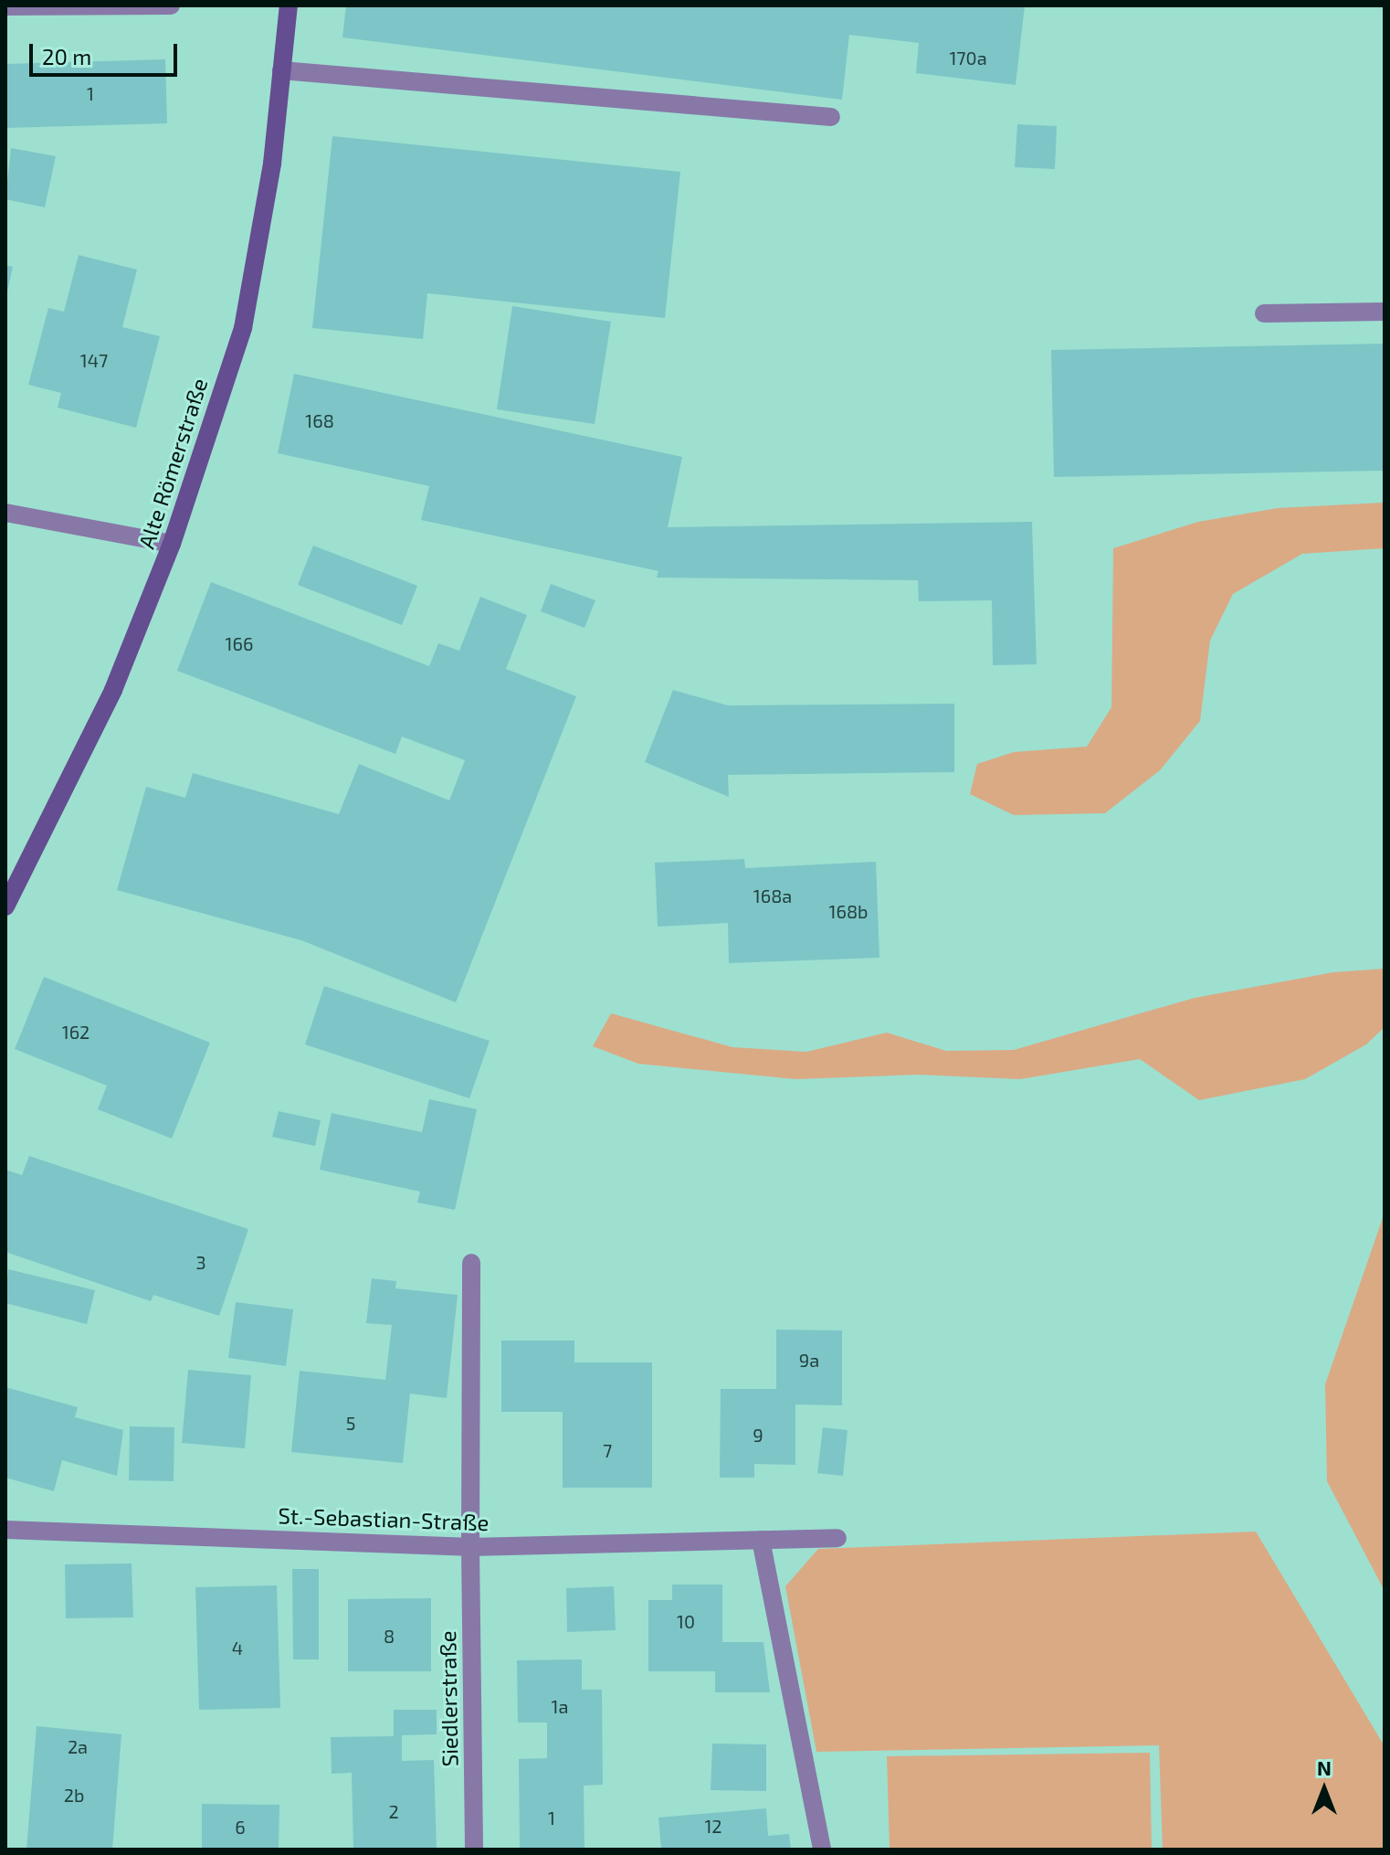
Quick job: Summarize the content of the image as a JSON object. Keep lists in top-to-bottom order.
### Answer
{
  "streets": {
    "main road": ["Alte Römerstraße"],
    "street": ["St.-Sebastian-Straße", "Siedlerstraße"]
  },
  "crossings": [
    ["St.-Sebastian-Straße", "Siedlerstraße"]
  ],
  "house_numbers": [
    "170a",
    "1",
    "147",
    "168",
    "166",
    "168a",
    "168b",
    "162",
    "3",
    "9a",
    "5",
    "9",
    "7",
    "10",
    "8",
    "4",
    "1a",
    "2a",
    "2b",
    "2",
    "1",
    "12",
    "6"
  ],
  "scale_bar": "20 m",
  "north": "top"
}
